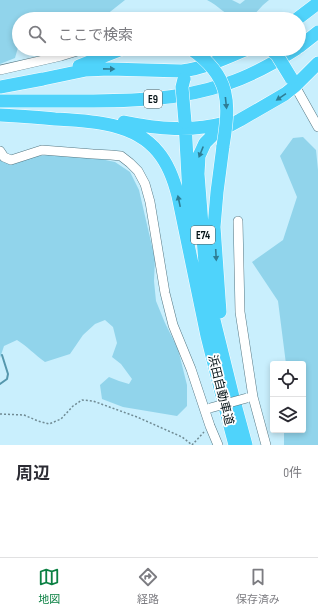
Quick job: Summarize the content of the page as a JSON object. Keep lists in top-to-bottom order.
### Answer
{
  "streets": {
    "highway": ["E9", "E74", "浜田自動車道"]
  },
  "crossings": [
    ["E74", "浜田自動車道"]
  ],
  "page": {
    "search": "ここで検索",
    "heading": ["周辺", "0件"],
    "nav": ["地図", "経路", "保存済み"]
  }
}
